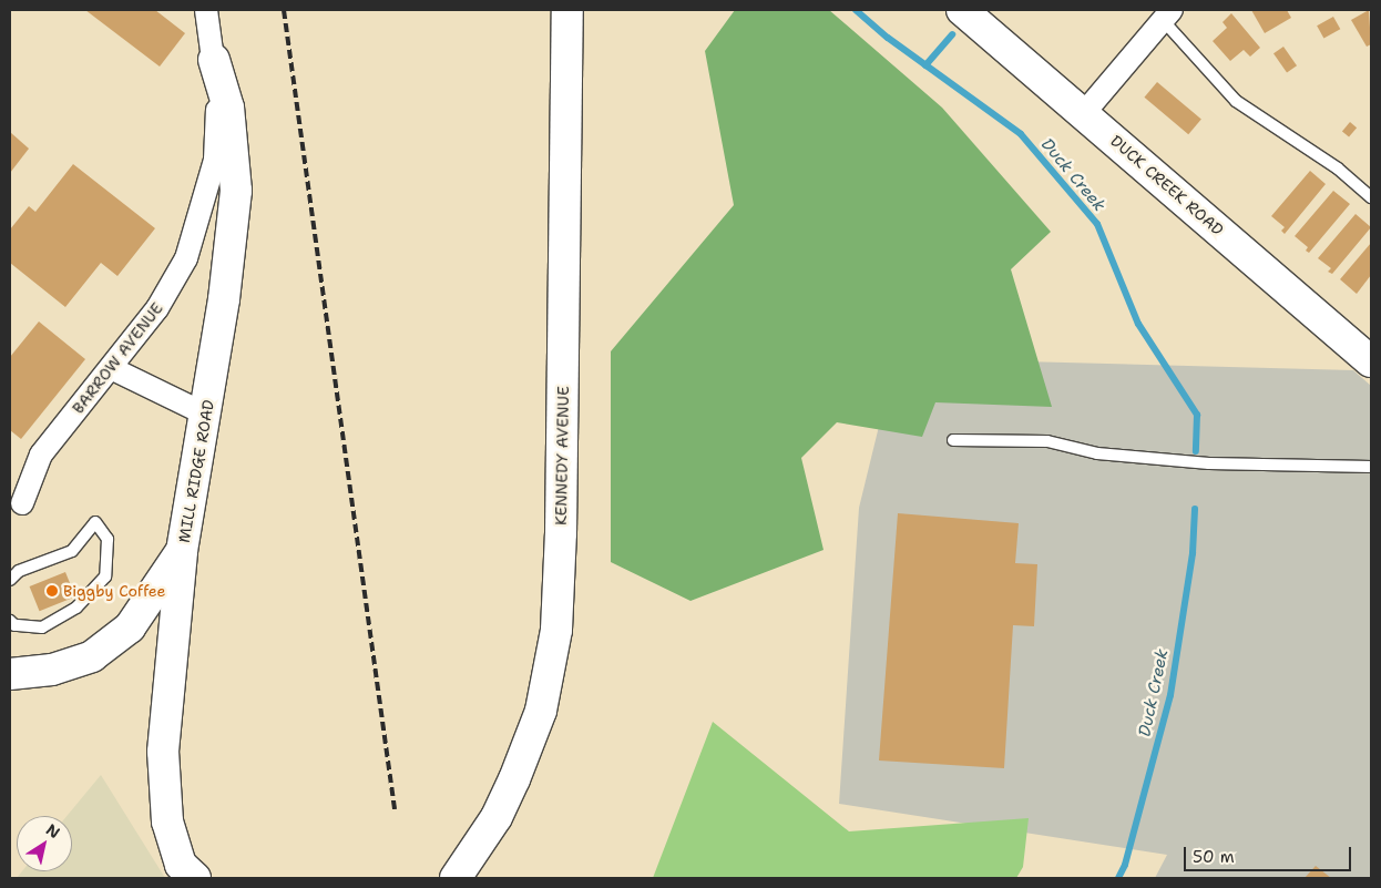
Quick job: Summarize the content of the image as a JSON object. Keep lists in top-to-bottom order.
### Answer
{
  "streets": {
    "street": [
      "DUCK CREEK ROAD",
      "BARROW AVENUE",
      "KENNEDY AVENUE",
      "MILL RIDGE ROAD"
    ]
  },
  "crossings": [
    ["BARROW AVENUE", "MILL RIDGE ROAD"]
  ],
  "water": ["Duck Creek"],
  "places": ["Biggby Coffee"],
  "scale_bar": "50 m",
  "north": "top right"
}
